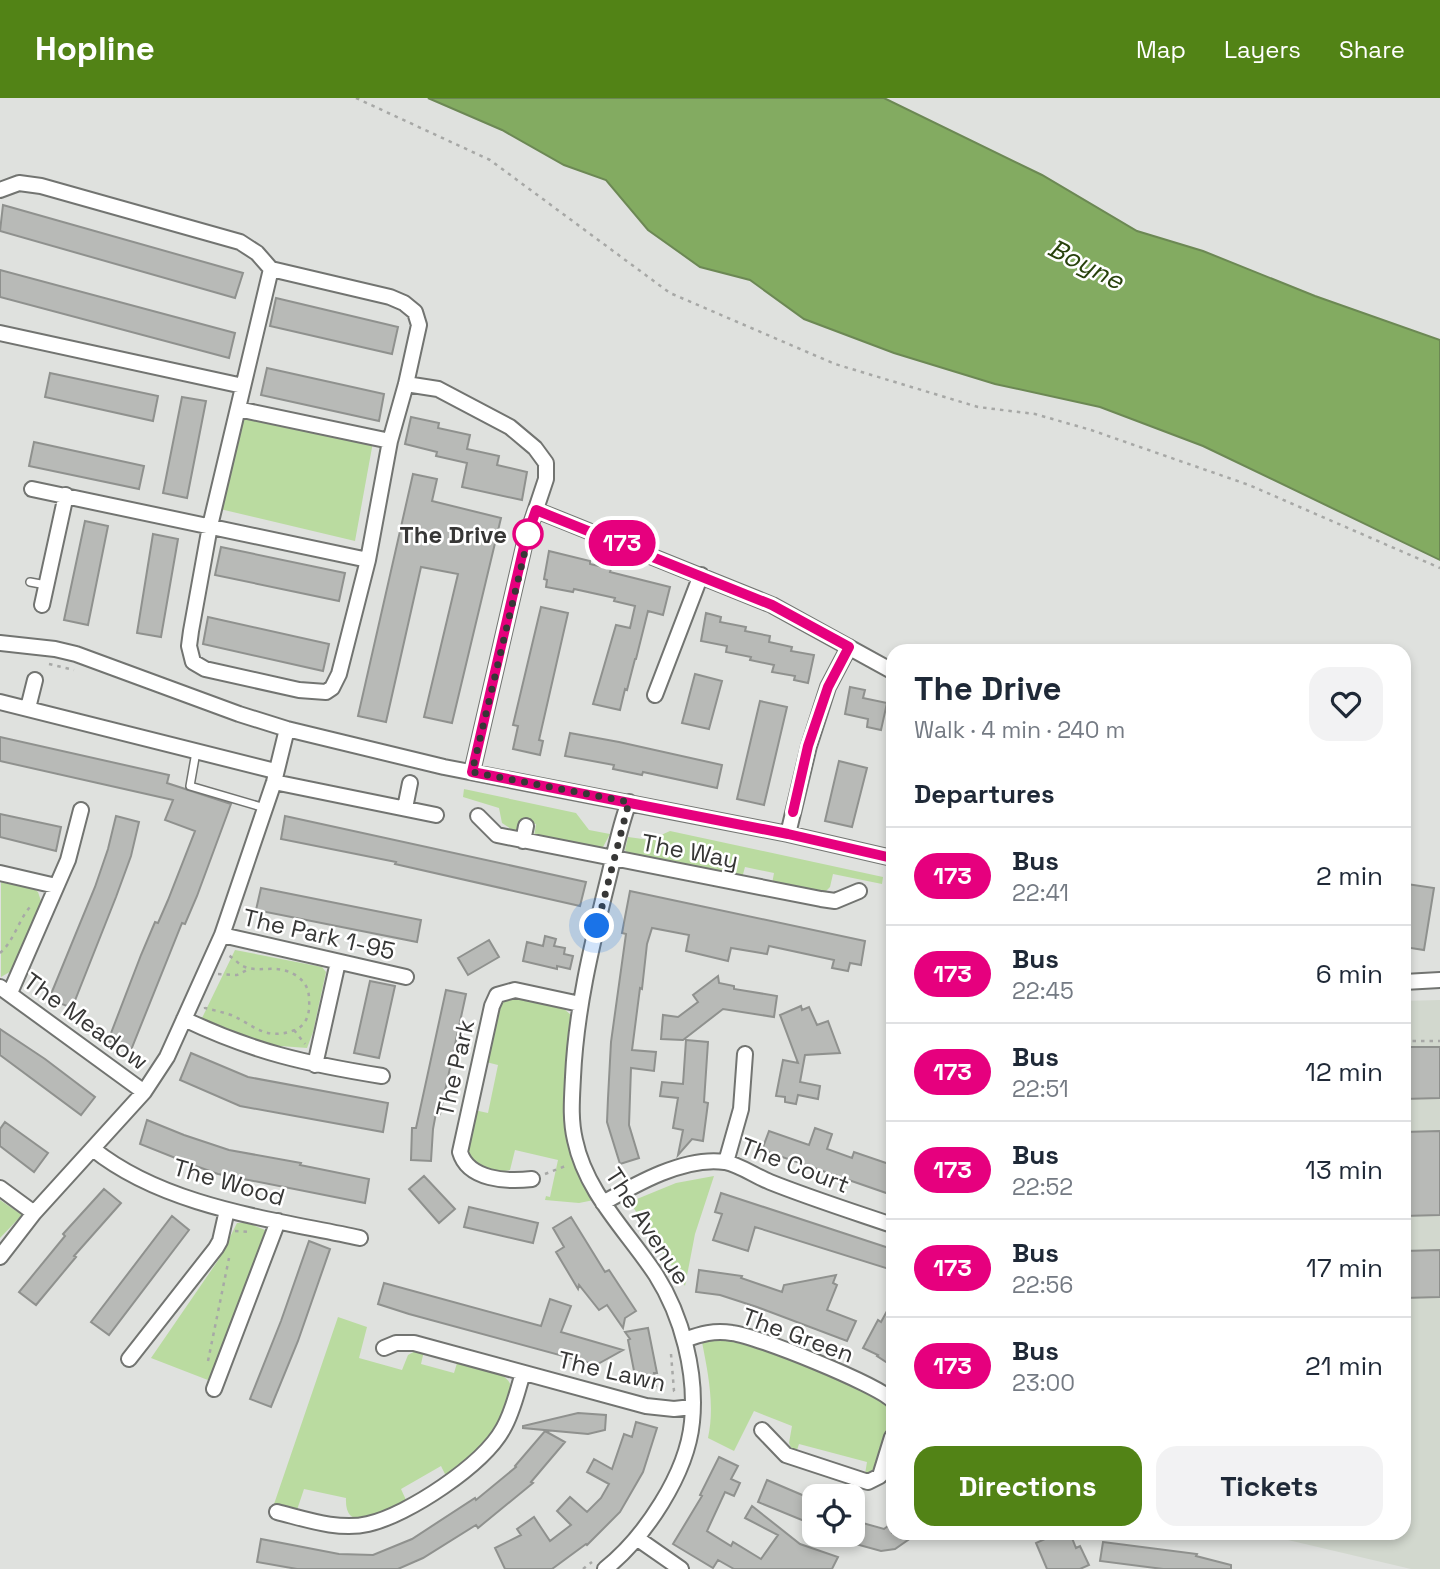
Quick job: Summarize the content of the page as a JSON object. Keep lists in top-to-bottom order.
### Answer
{
  "streets": {
    "street": [
      "The Way",
      "The Park 1-95",
      "The Meadow",
      "The Park",
      "The Court",
      "The Wood",
      "The Avenue",
      "The Green",
      "The Lawn"
    ]
  },
  "crossings": [
    ["The Way", "The Avenue"],
    ["The Park", "The Avenue"],
    ["The Court", "The Avenue"],
    ["The Avenue", "The Green"],
    ["The Avenue", "The Lawn"]
  ],
  "water": ["Boyne"],
  "places": ["The Drive"],
  "lines": ["bus line 173"],
  "page": {
    "header": "Hopline",
    "nav": ["Map", "Layers", "Share"],
    "on_map": "173",
    "heading": [
      ["The Drive", "Walk · 4 min · 240 m"],
      "Departures"
    ],
    "list": [
      {
        "mark": "173",
        "name": "Bus",
        "note": "22:41",
        "value": "2 min"
      },
      {
        "mark": "173",
        "name": "Bus",
        "note": "22:45",
        "value": "6 min"
      },
      {
        "mark": "173",
        "name": "Bus",
        "note": "22:51",
        "value": "12 min"
      },
      {
        "mark": "173",
        "name": "Bus",
        "note": "22:52",
        "value": "13 min"
      },
      {
        "mark": "173",
        "name": "Bus",
        "note": "22:56",
        "value": "17 min"
      },
      {
        "mark": "173",
        "name": "Bus",
        "note": "23:00",
        "value": "21 min"
      }
    ],
    "buttons": ["Directions", "Tickets"]
  }
}
